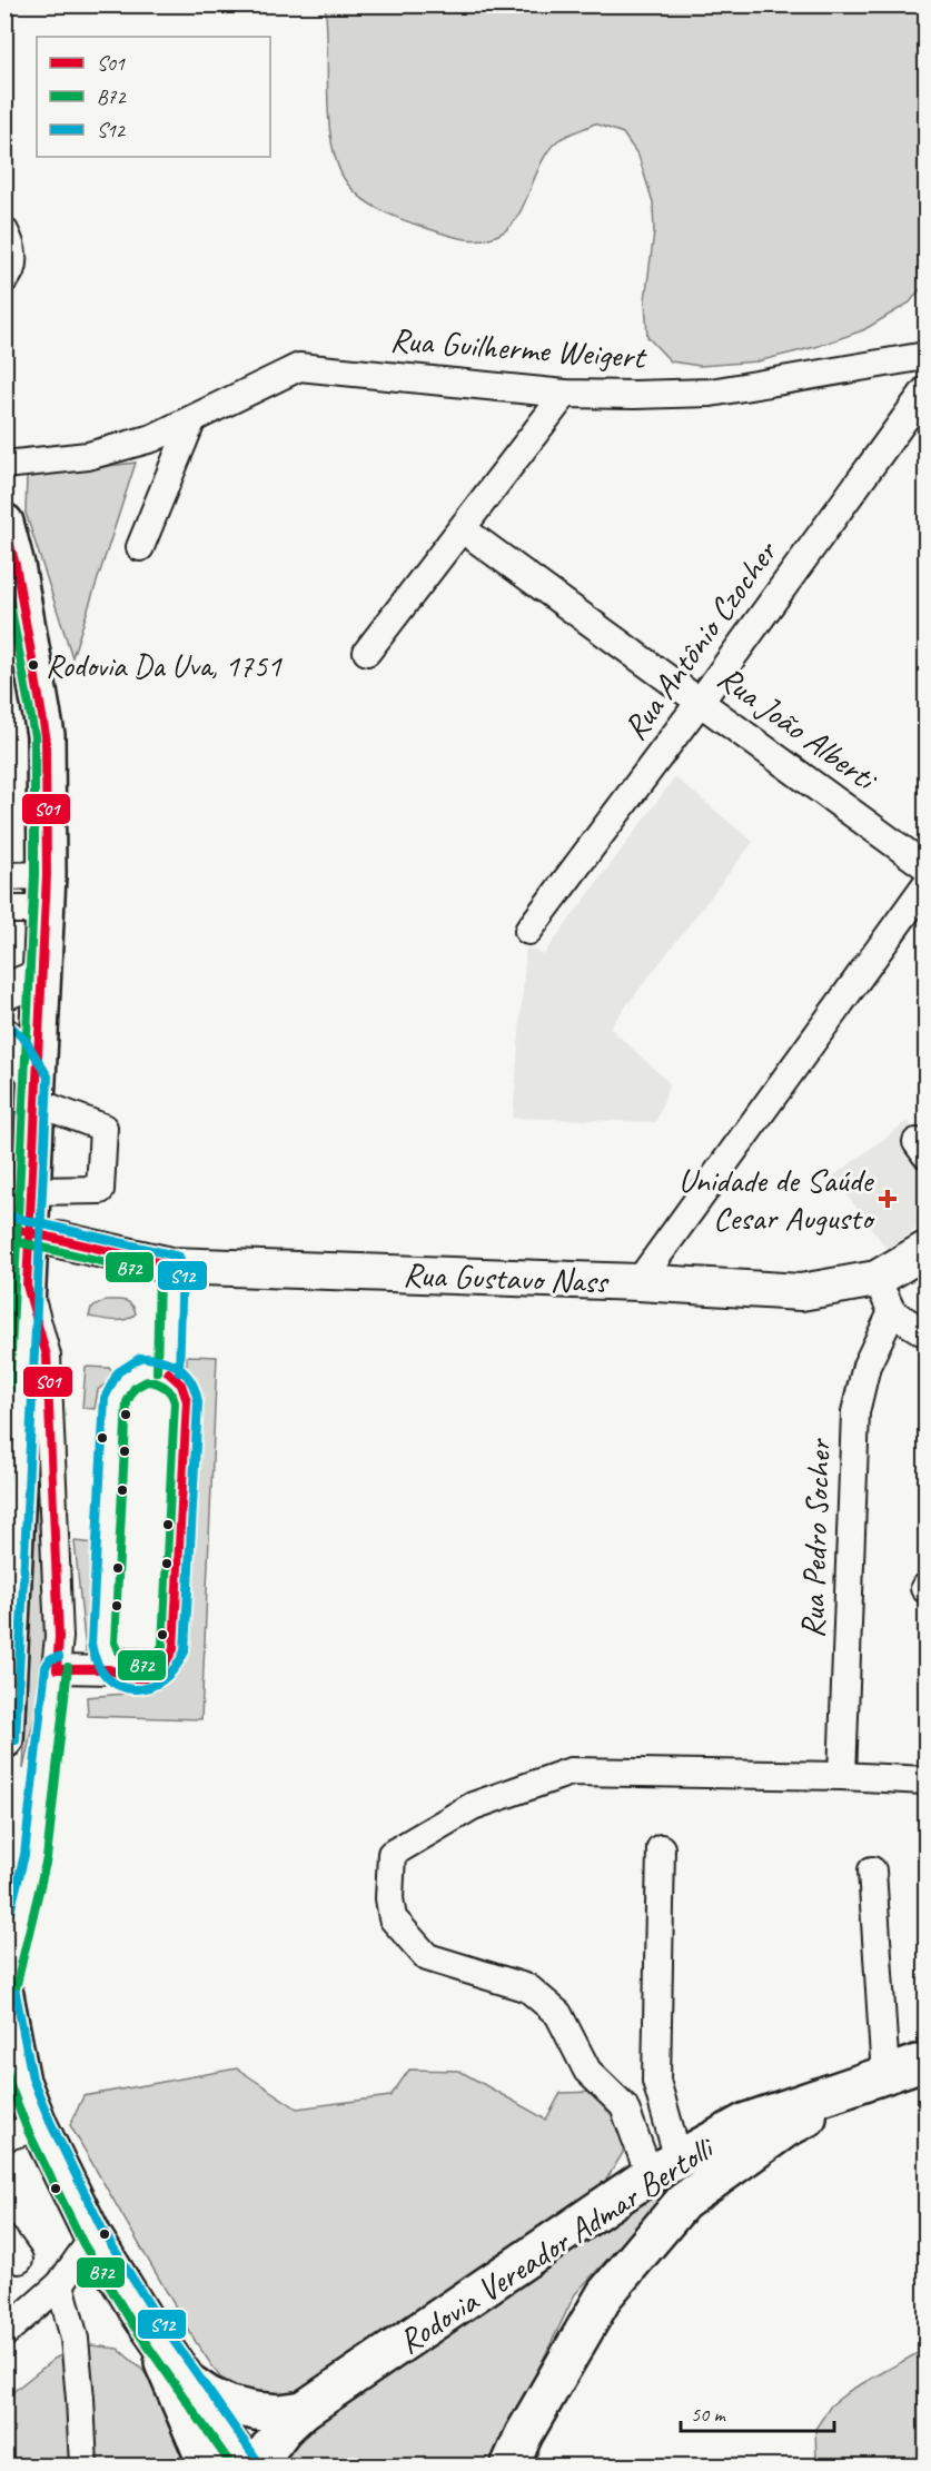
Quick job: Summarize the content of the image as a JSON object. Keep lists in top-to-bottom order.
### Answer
{
  "streets": {
    "highway": ["Rodovia Vereador Admar Bertolli"],
    "main road": ["Rua Gustavo Nass"],
    "street": [
      "Rua Guilherme Weigert",
      "Rua Antônio Czocher",
      "Rua João Alberti",
      "Rua Pedro Socher"
    ]
  },
  "crossings": [
    ["Rua Antônio Czocher", "Rua João Alberti"]
  ],
  "places": {
    "other": ["Rodovia Da Uva, 1751"],
    "health": ["Unidade de Saúde Cesar Augusto"]
  },
  "lines": ["transit line S01", "transit line B72", "transit line S12"],
  "legend": ["S01", "B72", "S12"],
  "scale_bar": "50 m"
}
